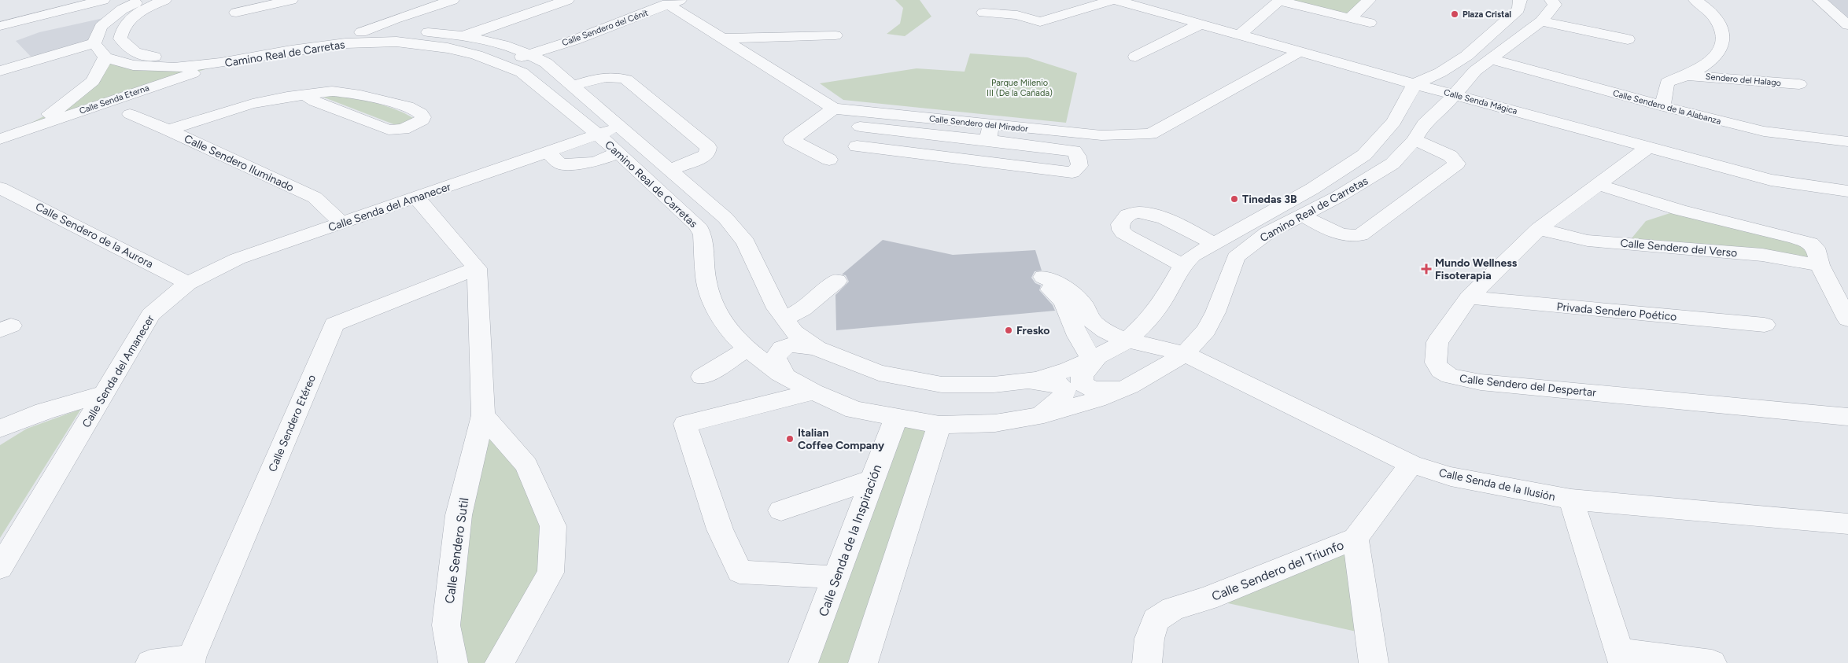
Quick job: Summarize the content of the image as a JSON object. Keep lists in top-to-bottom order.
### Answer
{
  "streets": {
    "street": [
      "Calle Sendero del Cénit",
      "Camino Real de Carretas",
      "Sendero del Halago",
      "Calle Senda Eterna",
      "Calle Senda Mágica",
      "Calle Sendero de la Alabanza",
      "Calle Sendero del Mirador",
      "Calle Sendero Iluminado",
      "Calle Senda del Amanecer",
      "Calle Sendero de la Aurora",
      "Calle Sendero del Verso",
      "Privada Sendero Poético",
      "Calle Sendero del Despertar",
      "Calle Sendero Etéreo",
      "Calle Senda de la Ilusión",
      "Calle Senda de la Inspiración",
      "Calle Sendero Sutil",
      "Calle Sendero del Triunfo"
    ]
  },
  "crossings": [
    ["Calle Sendero del Cénit", "Camino Real de Carretas"],
    ["Calle Sendero del Cénit", "Calle Sendero del Mirador"],
    ["Camino Real de Carretas", "Calle Senda Eterna"],
    ["Camino Real de Carretas", "Calle Senda Mágica"],
    ["Camino Real de Carretas", "Calle Sendero de la Alabanza"],
    ["Camino Real de Carretas", "Calle Senda del Amanecer"],
    ["Camino Real de Carretas", "Calle Senda de la Ilusión"],
    ["Camino Real de Carretas", "Calle Senda de la Inspiración"],
    ["Calle Senda Mágica", "Calle Sendero del Mirador"],
    ["Calle Senda Mágica", "Calle Sendero del Despertar"],
    ["Calle Sendero Iluminado", "Calle Senda del Amanecer"],
    ["Calle Senda del Amanecer", "Calle Sendero de la Aurora"],
    ["Calle Sendero del Verso", "Calle Sendero del Despertar"],
    ["Privada Sendero Poético", "Calle Sendero del Despertar"],
    ["Calle Sendero Etéreo", "Calle Sendero Sutil"],
    ["Calle Senda de la Ilusión", "Calle Sendero del Triunfo"]
  ],
  "parks": ["Parque Milenio III (De la Cañada)"],
  "places": {
    "other": [
      "Plaza Cristal",
      "Tinedas 3B",
      "Fresko",
      "Italian Coffee Company"
    ],
    "health": ["Mundo Wellness Fisoterapia"]
  }
}
